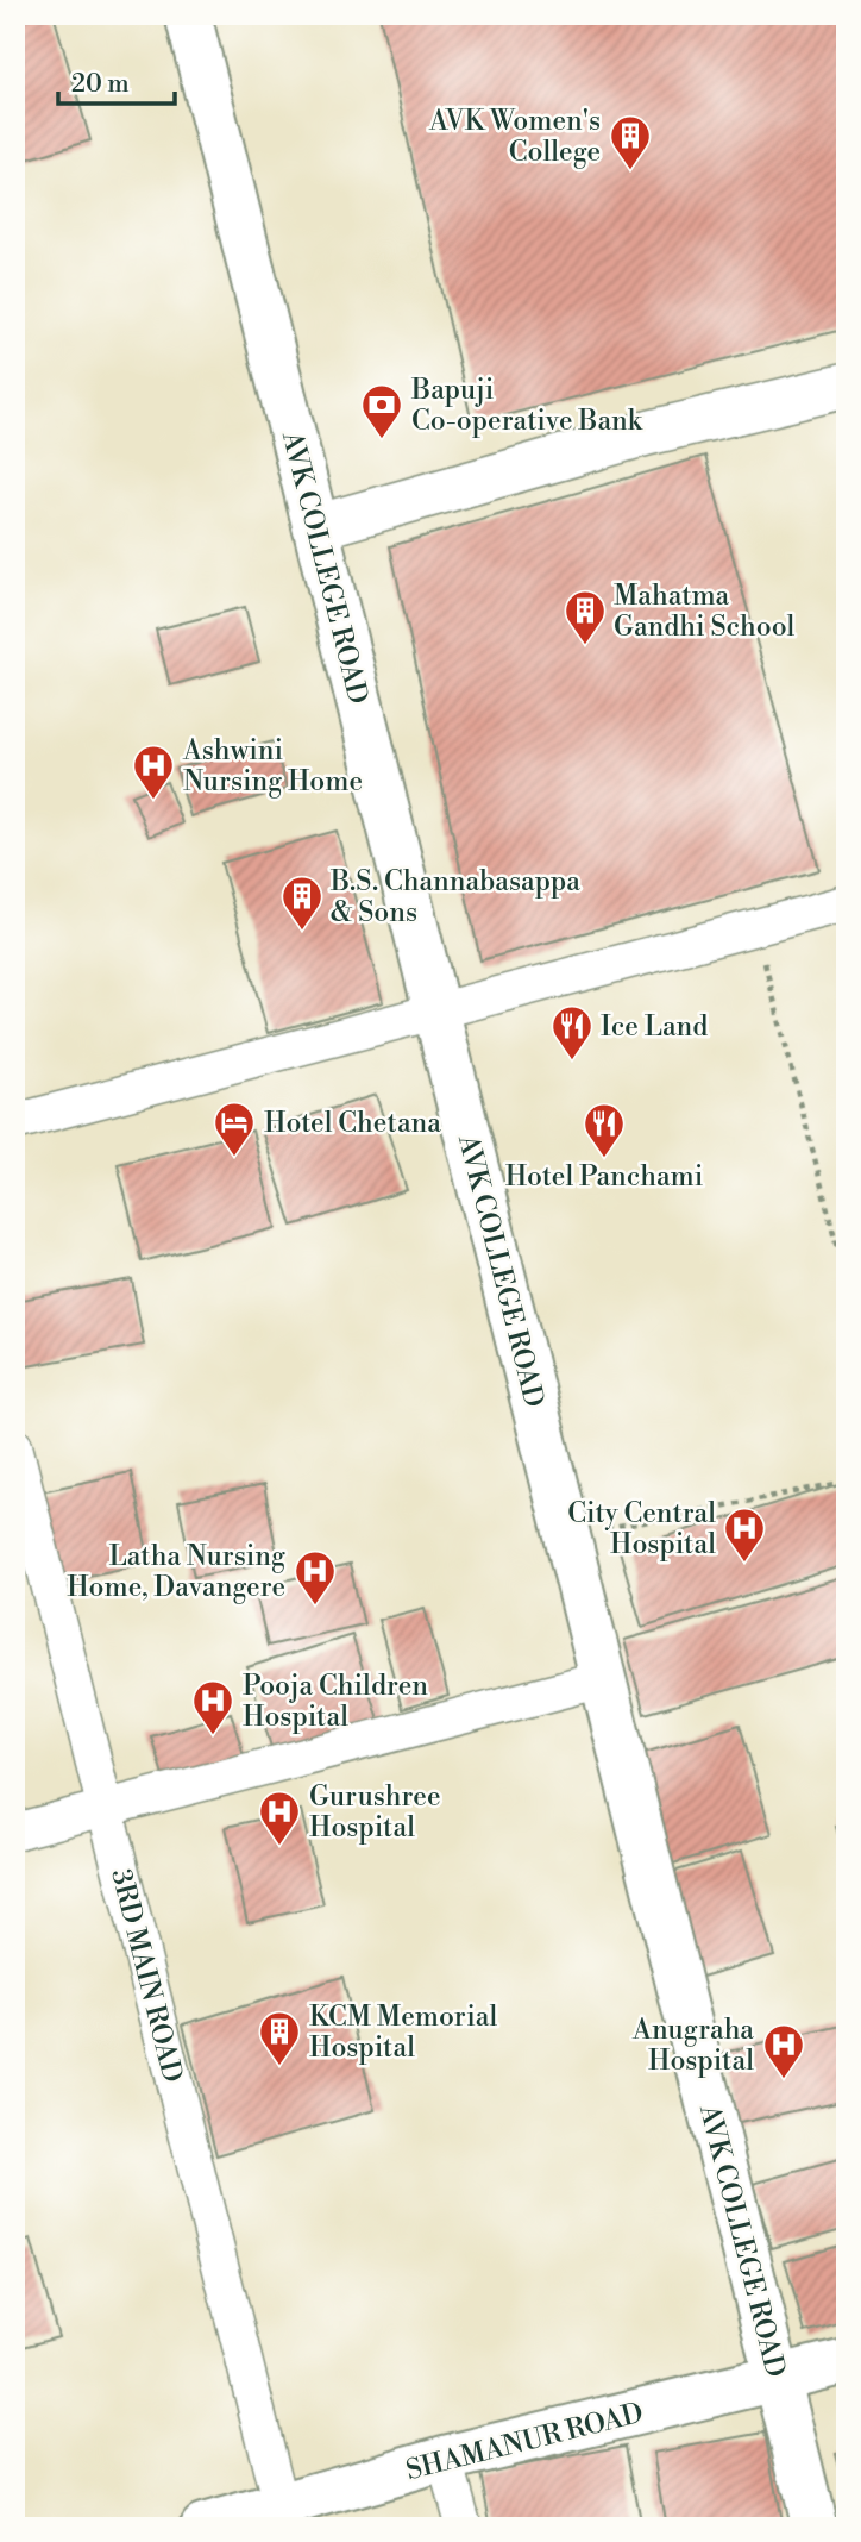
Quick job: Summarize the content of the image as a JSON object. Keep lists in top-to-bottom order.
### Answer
{
  "streets": {
    "main road": ["AVK COLLEGE ROAD", "SHAMANUR ROAD"],
    "street": ["3RD MAIN ROAD"]
  },
  "crossings": [
    ["AVK COLLEGE ROAD", "SHAMANUR ROAD"],
    ["3RD MAIN ROAD", "SHAMANUR ROAD"]
  ],
  "places": {
    "building": [
      "AVK Women's College",
      "Mahatma Gandhi School",
      "B.S. Channabasappa & Sons",
      "KCM Memorial Hospital"
    ],
    "bank": ["Bapuji Co-operative Bank"],
    "hospital": [
      "Ashwini Nursing Home",
      "City Central Hospital",
      "Latha Nursing Home, Davangere",
      "Pooja Children Hospital",
      "Gurushree Hospital",
      "Anugraha Hospital"
    ],
    "restaurant": ["Ice Land", "Hotel Panchami"],
    "hotel": ["Hotel Chetana"]
  },
  "scale_bar": "20 m"
}
